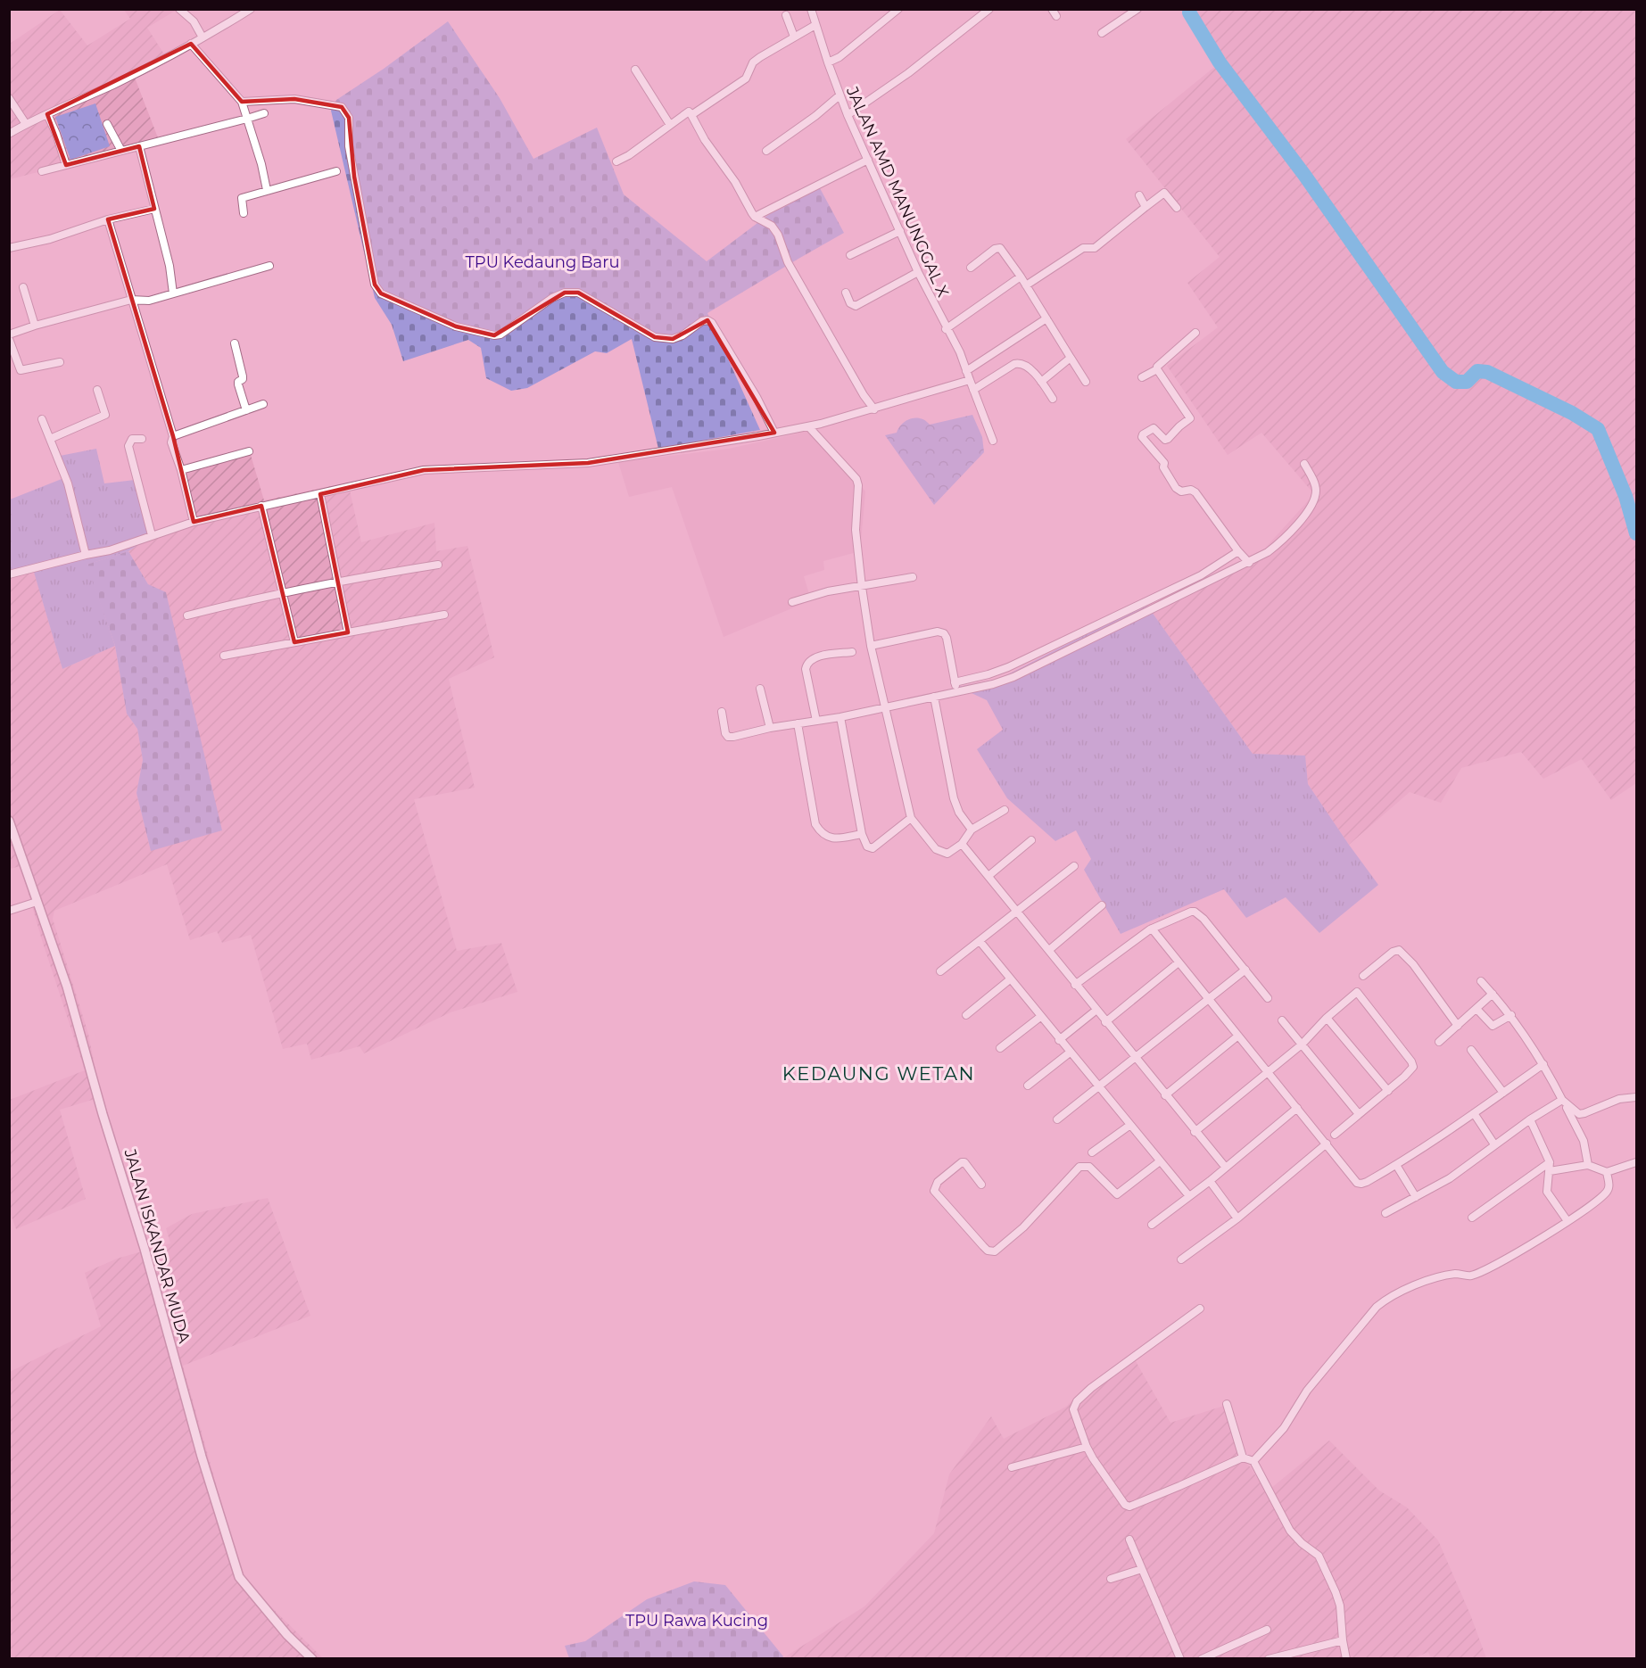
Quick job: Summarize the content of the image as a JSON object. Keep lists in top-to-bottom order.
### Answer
{
  "streets": {
    "street": ["JALAN AMD MANUNGGAL X", "JALAN ISKANDAR MUDA"]
  },
  "districts": ["KEDAUNG WETAN"],
  "parks": ["TPU Kedaung Baru", "TPU Rawa Kucing"]
}
